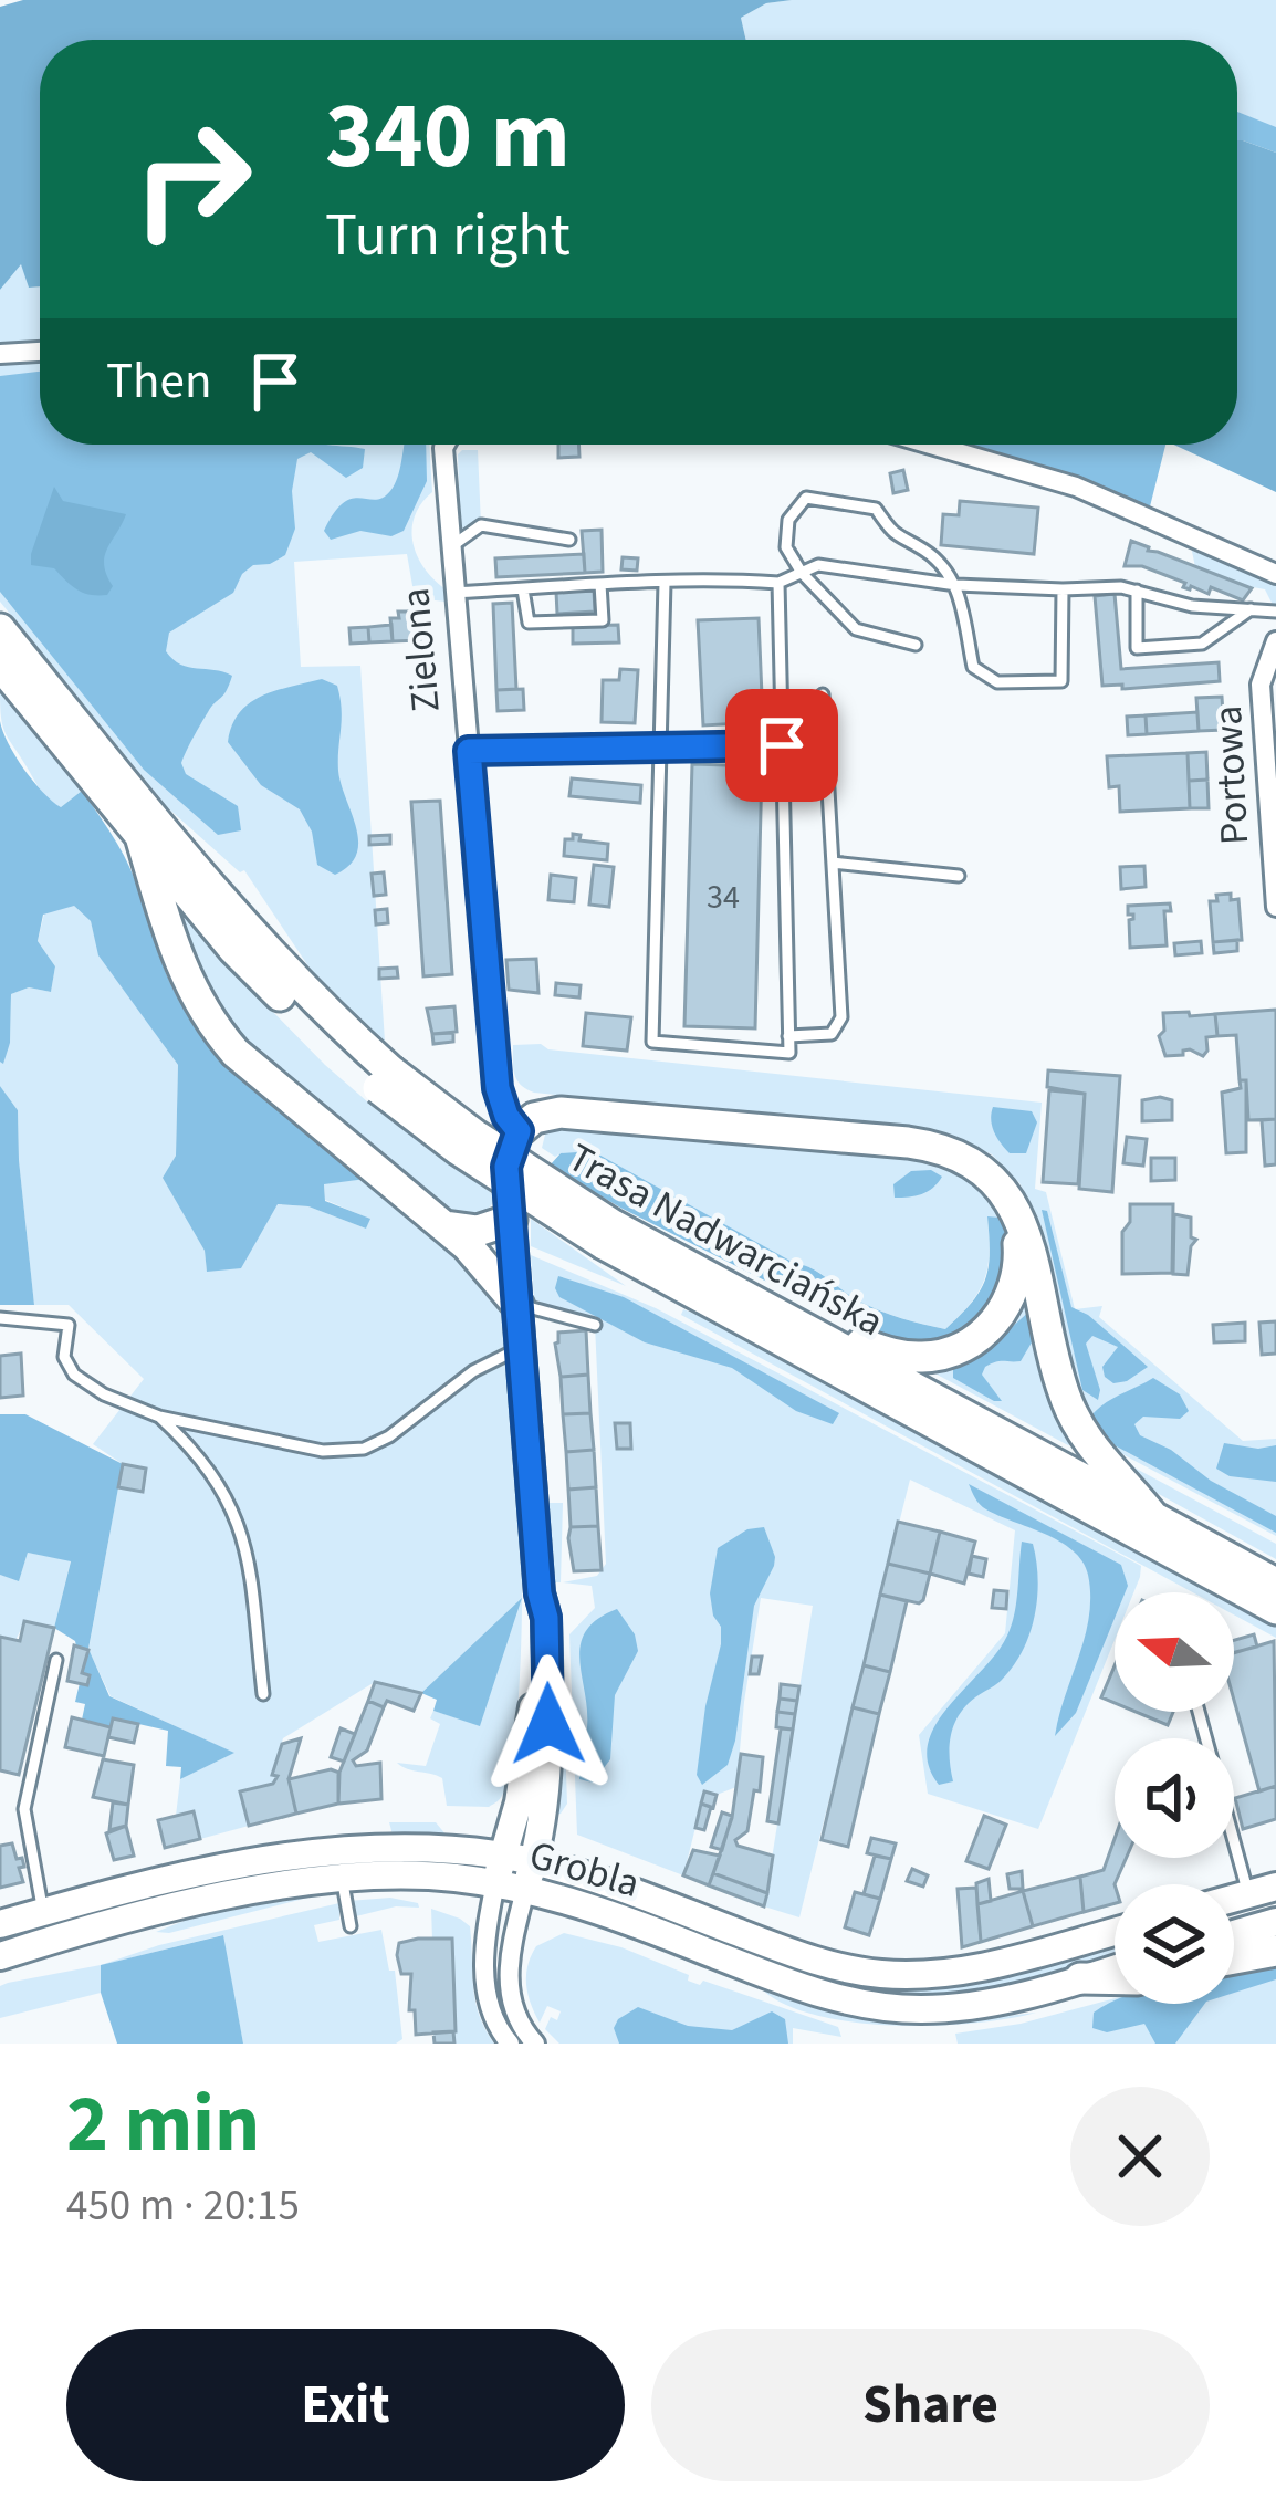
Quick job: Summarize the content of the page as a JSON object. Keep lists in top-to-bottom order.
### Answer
{
  "streets": {
    "main road": ["Zielona", "Trasa Nadwarciańska", "Grobla"],
    "street": ["Portowa"]
  },
  "crossings": [
    ["Zielona", "Grobla"]
  ],
  "house_numbers": ["34"],
  "north": "left",
  "page": {
    "turn": ["340 m", "Turn right"],
    "then": "Then",
    "heading": ["2 min", "450 m · 20:15"],
    "buttons": ["Exit", "Share"]
  }
}
